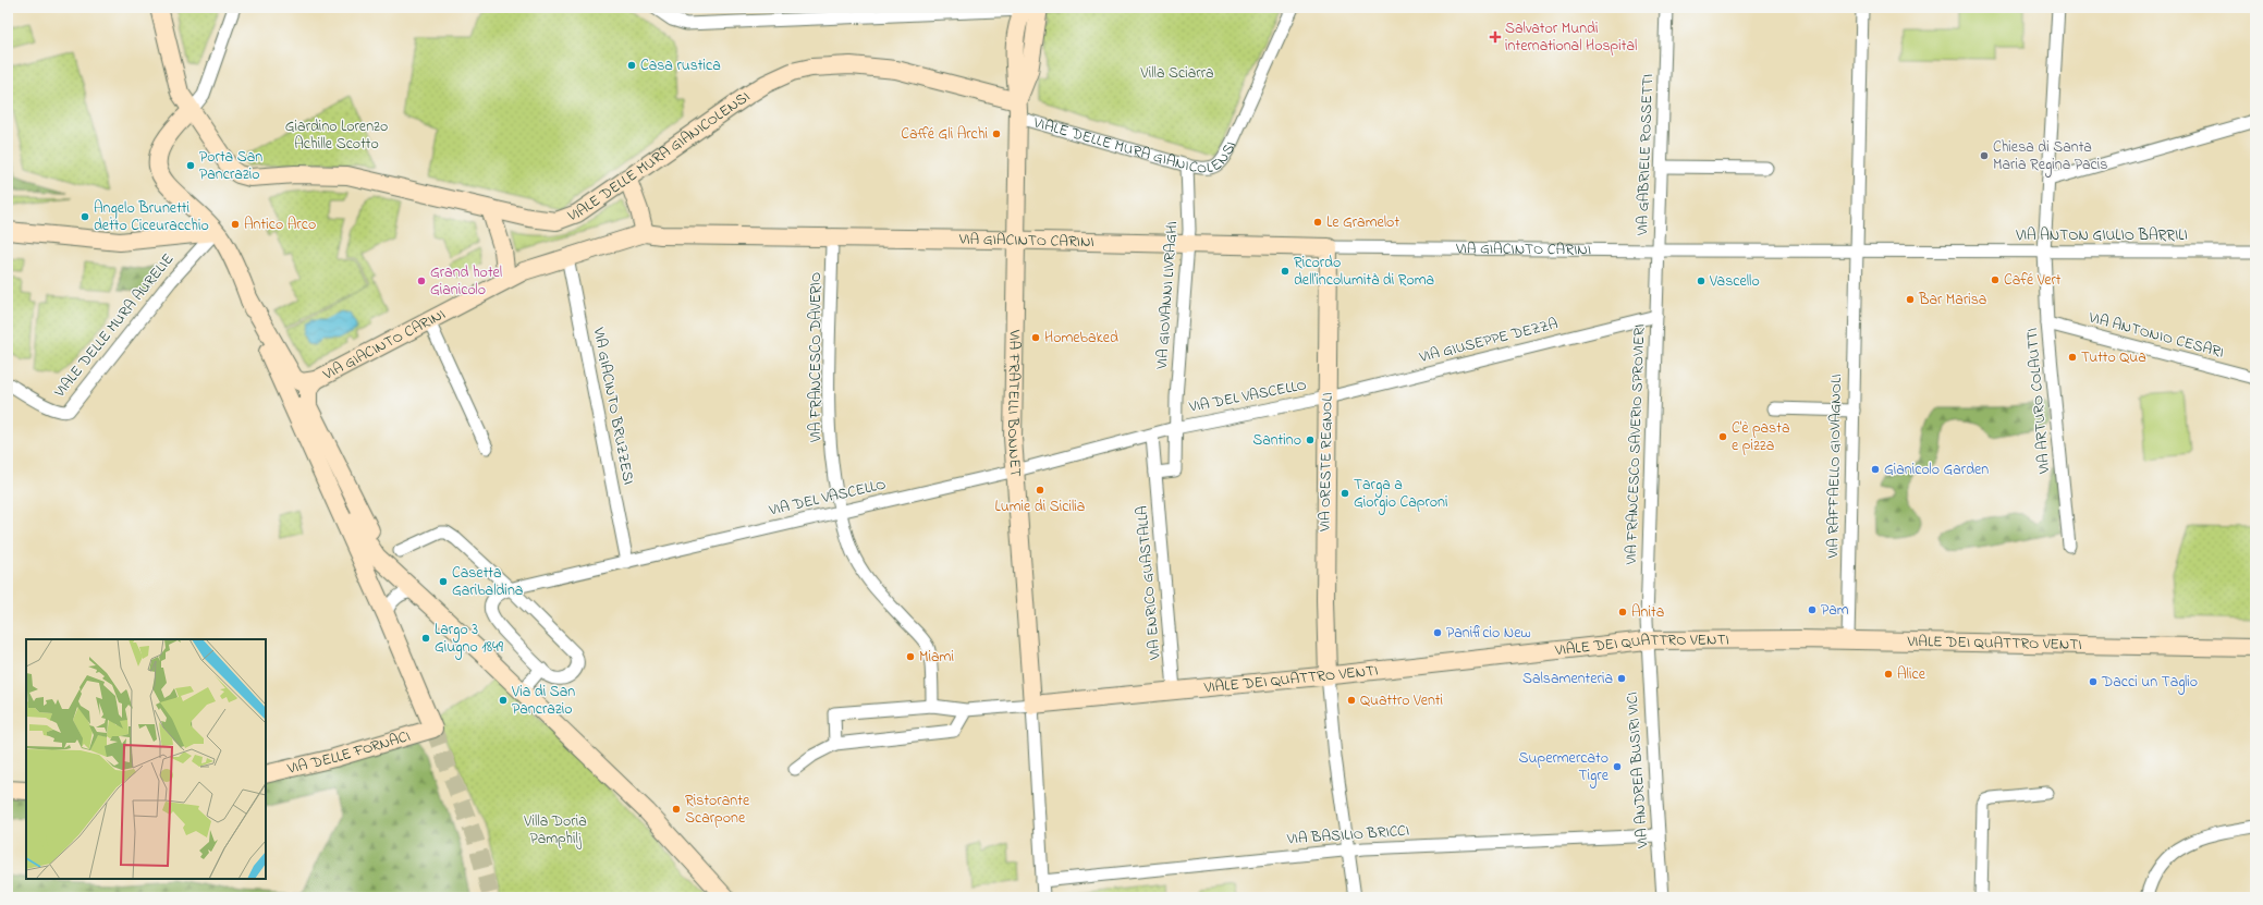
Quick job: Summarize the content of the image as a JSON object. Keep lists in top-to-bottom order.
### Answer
{
  "streets": {
    "street": [
      "VIALE DELLE MURA GIANICOLENSI",
      "VIA GABRIELE ROSSETTI",
      "VIA ANTON GIULIO BARRILI",
      "VIA GIACINTO CARINI",
      "VIA GIOVANNI LIVRAGHI",
      "VIALE DELLE MURA AURELIE",
      "VIA ANTONIO CESARI",
      "VIA GIUSEPPE DEZZA",
      "VIA FRANCESCO DAVERIO",
      "VIA DEL VASCELLO",
      "VIA ARTURO COLAUTTI",
      "VIA FRATELLI BONNET",
      "VIA GIACINTO BRUZZESI",
      "VIA FRANCESCO SAVERIO SPROVIERI",
      "VIA ORESTE REGNOLI",
      "VIA RAFFAELLO GIOVAGNOLI",
      "VIA ENRICO GUASTALLA",
      "VIALE DEI QUATTRO VENTI",
      "VIA DELLE FORNACI",
      "VIA ANDREA BUSIRI VICI",
      "VIA BASILIO BRICCI"
    ]
  },
  "crossings": [
    ["VIALE DELLE MURA GIANICOLENSI", "VIA GIOVANNI LIVRAGHI"],
    ["VIALE DELLE MURA GIANICOLENSI", "VIA FRATELLI BONNET"],
    ["VIA GABRIELE ROSSETTI", "VIA GIACINTO CARINI"],
    ["VIA GABRIELE ROSSETTI", "VIA FRANCESCO SAVERIO SPROVIERI"],
    ["VIA ANTON GIULIO BARRILI", "VIA GIACINTO CARINI"],
    ["VIA ANTON GIULIO BARRILI", "VIA ARTURO COLAUTTI"],
    ["VIA ANTON GIULIO BARRILI", "VIA RAFFAELLO GIOVAGNOLI"],
    ["VIA GIACINTO CARINI", "VIA GIOVANNI LIVRAGHI"],
    ["VIA GIACINTO CARINI", "VIA FRANCESCO DAVERIO"],
    ["VIA GIACINTO CARINI", "VIA FRATELLI BONNET"],
    ["VIA GIACINTO CARINI", "VIA GIACINTO BRUZZESI"],
    ["VIA GIACINTO CARINI", "VIA FRANCESCO SAVERIO SPROVIERI"],
    ["VIA GIACINTO CARINI", "VIA ORESTE REGNOLI"],
    ["VIA GIACINTO CARINI", "VIA RAFFAELLO GIOVAGNOLI"],
    ["VIA GIOVANNI LIVRAGHI", "VIA DEL VASCELLO"],
    ["VIA GIOVANNI LIVRAGHI", "VIA ENRICO GUASTALLA"],
    ["VIA ANTONIO CESARI", "VIA ARTURO COLAUTTI"],
    ["VIA GIUSEPPE DEZZA", "VIA DEL VASCELLO"],
    ["VIA GIUSEPPE DEZZA", "VIA FRANCESCO SAVERIO SPROVIERI"],
    ["VIA GIUSEPPE DEZZA", "VIA ORESTE REGNOLI"],
    ["VIA FRANCESCO DAVERIO", "VIA DEL VASCELLO"],
    ["VIA DEL VASCELLO", "VIA FRATELLI BONNET"],
    ["VIA DEL VASCELLO", "VIA GIACINTO BRUZZESI"],
    ["VIA DEL VASCELLO", "VIA ORESTE REGNOLI"],
    ["VIA DEL VASCELLO", "VIA ENRICO GUASTALLA"],
    ["VIA FRATELLI BONNET", "VIALE DEI QUATTRO VENTI"],
    ["VIA FRANCESCO SAVERIO SPROVIERI", "VIALE DEI QUATTRO VENTI"],
    ["VIA FRANCESCO SAVERIO SPROVIERI", "VIA ANDREA BUSIRI VICI"],
    ["VIA ORESTE REGNOLI", "VIALE DEI QUATTRO VENTI"],
    ["VIA RAFFAELLO GIOVAGNOLI", "VIALE DEI QUATTRO VENTI"],
    ["VIA ENRICO GUASTALLA", "VIALE DEI QUATTRO VENTI"],
    ["VIALE DEI QUATTRO VENTI", "VIA ANDREA BUSIRI VICI"],
    ["VIA ANDREA BUSIRI VICI", "VIA BASILIO BRICCI"]
  ],
  "parks": ["Villa Sciarra", "Giardino Lorenzo Achille Scotto", "Villa Doria Pamphilj"],
  "places": {
    "health": ["Salvator Mundi international Hospital"],
    "other": [
      "Casa rustica",
      "Caffé Gli Archi",
      "Chiesa di Santa Maria Regina Pacis",
      "Porta San Pancrazio",
      "Angelo Brunetti detto Ciceuracchio",
      "Le Gramelot",
      "Antico Arco",
      "Ricordo dell'incolumità di Roma",
      "Café Vert",
      "Grand hotel Gianicolo",
      "Vascello",
      "Bar Marisa",
      "Homebaked",
      "Tutto Qua",
      "C'è pasta e pizza",
      "Santino",
      "Gianicolo Garden",
      "Lumie di Sicilia",
      "Targa a Giorgio Caproni",
      "Casetta Garibaldina",
      "Pam",
      "Anita",
      "Panificio New",
      "Largo 3 Giugno 1849",
      "Miami",
      "Alice",
      "Salsamenteria",
      "Dacci un Taglio",
      "Via di San Pancrazio",
      "Quattro Venti",
      "Supermercato Tigre",
      "Ristorante Scarpone"
    ]
  }
}
